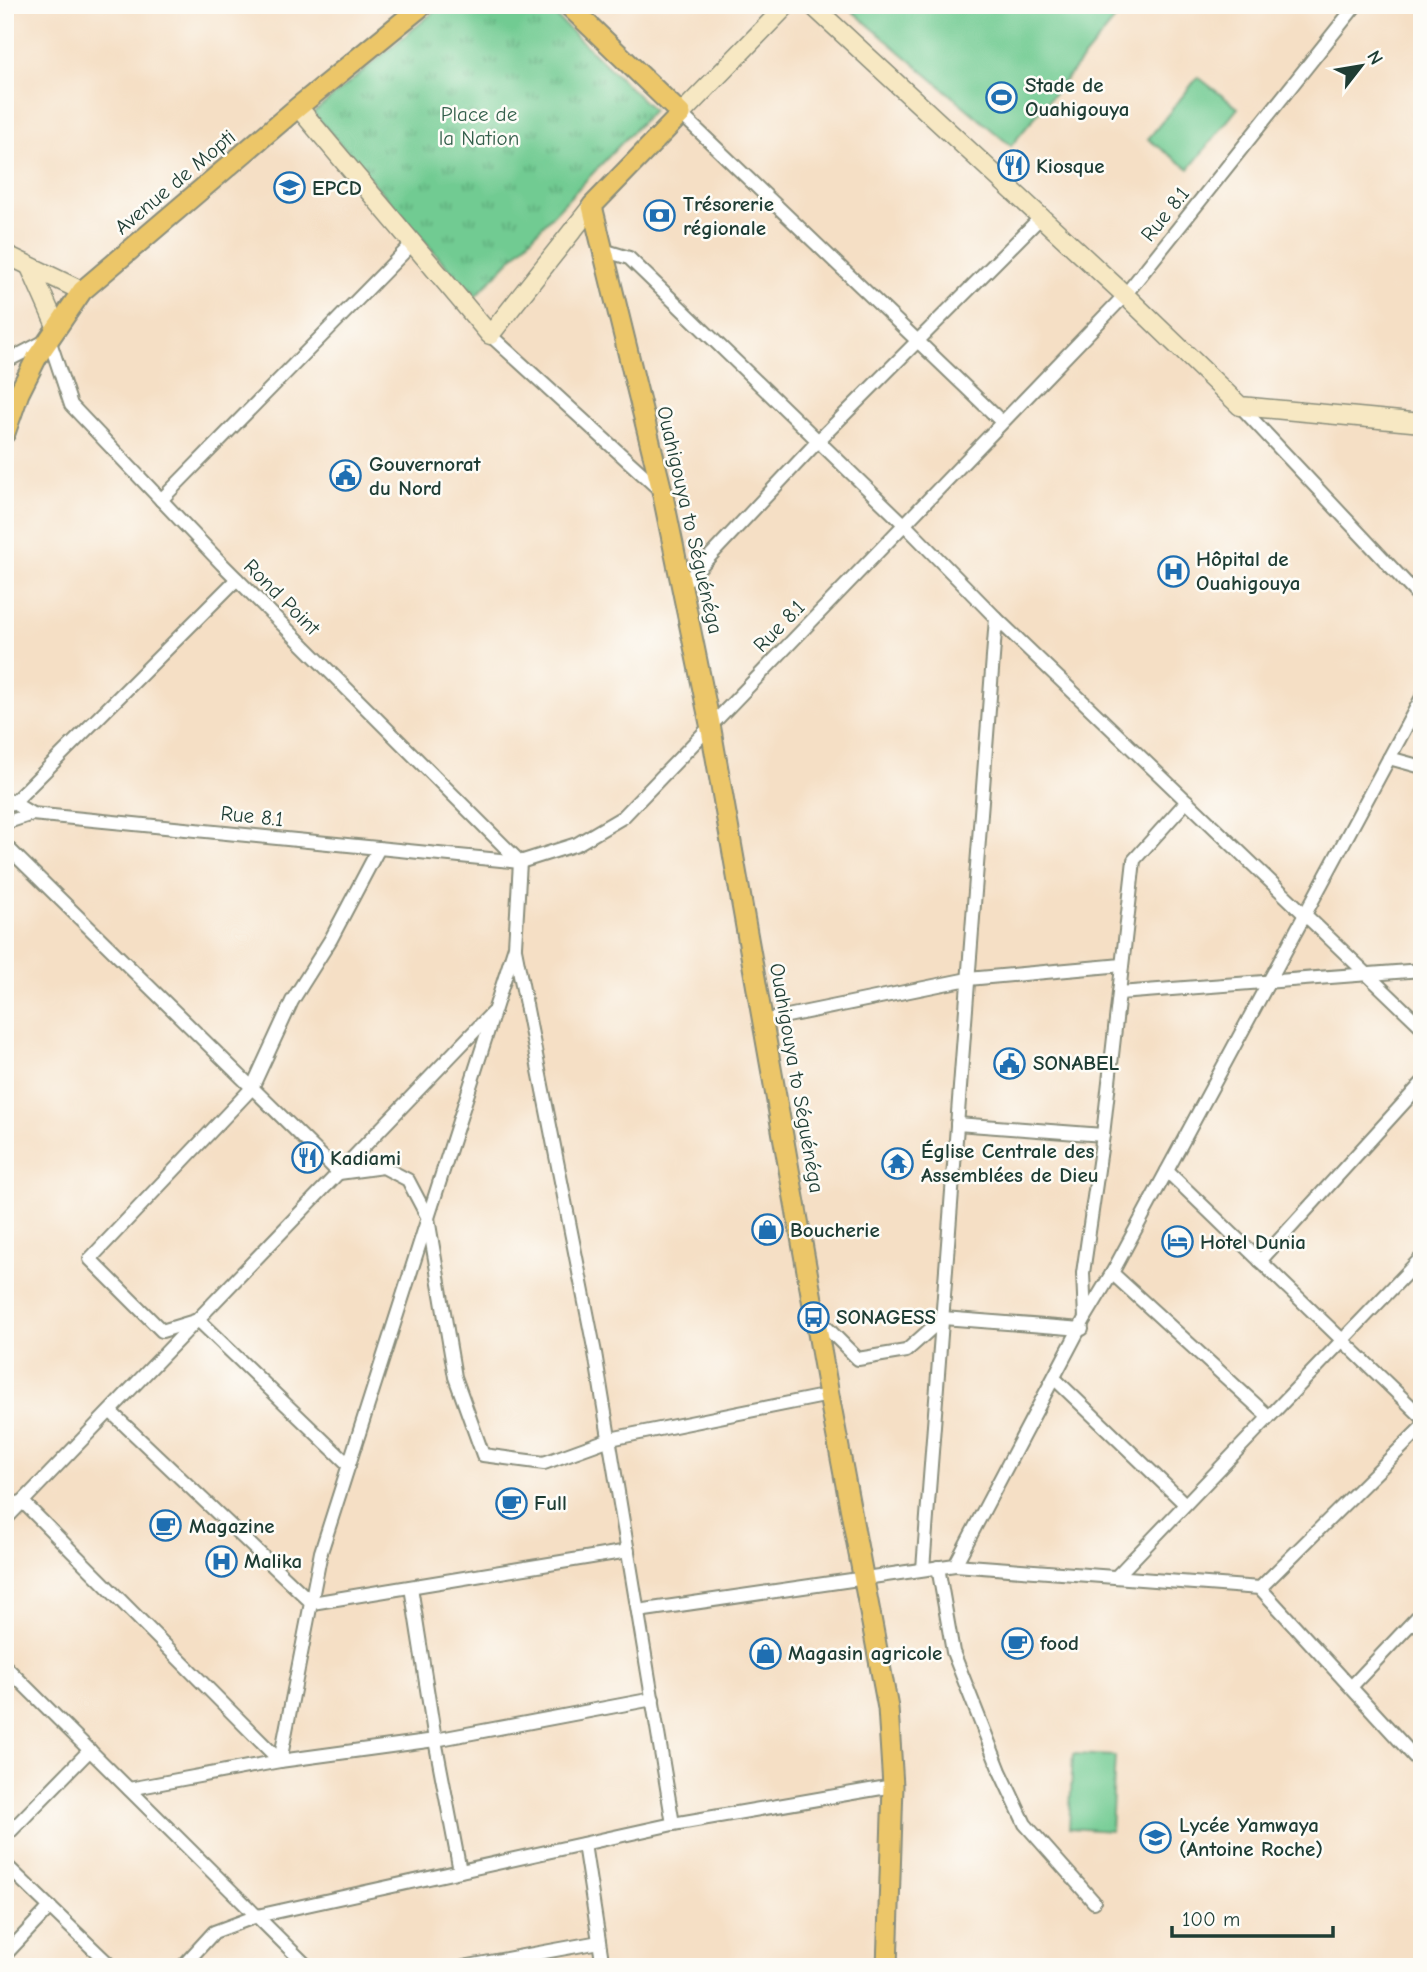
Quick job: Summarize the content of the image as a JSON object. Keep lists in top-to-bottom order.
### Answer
{
  "streets": {
    "main road": ["Avenue de Mopti", "Ouahigouya to Séguénéga"],
    "street": ["Rue 8.1", "Rond Point"]
  },
  "crossings": [
    ["Avenue de Mopti", "Rond Point"],
    ["Rue 8.1", "Ouahigouya to Séguénéga"],
    ["Rue 8.1", "Rond Point"]
  ],
  "parks": ["Place de la Nation"],
  "places": {
    "sports": ["Stade de Ouahigouya"],
    "restaurant": ["Kiosque", "Kadiami"],
    "school or university": ["EPCD", "Lycée Yamwaya (Antoine Roche)"],
    "bank": ["Trésorerie régionale"],
    "public building": ["Gouvernorat du Nord", "SONABEL"],
    "hospital": ["Hôpital de Ouahigouya", "Malika"],
    "temple": ["Église Centrale des Assemblées de Dieu"],
    "shop": ["Boucherie", "Magasin agricole"],
    "hotel": ["Hotel Dunia"],
    "bus stop": ["SONAGESS"],
    "cafe": ["Full", "Magazine", "food"]
  },
  "scale_bar": "100 m",
  "north": "top right"
}
